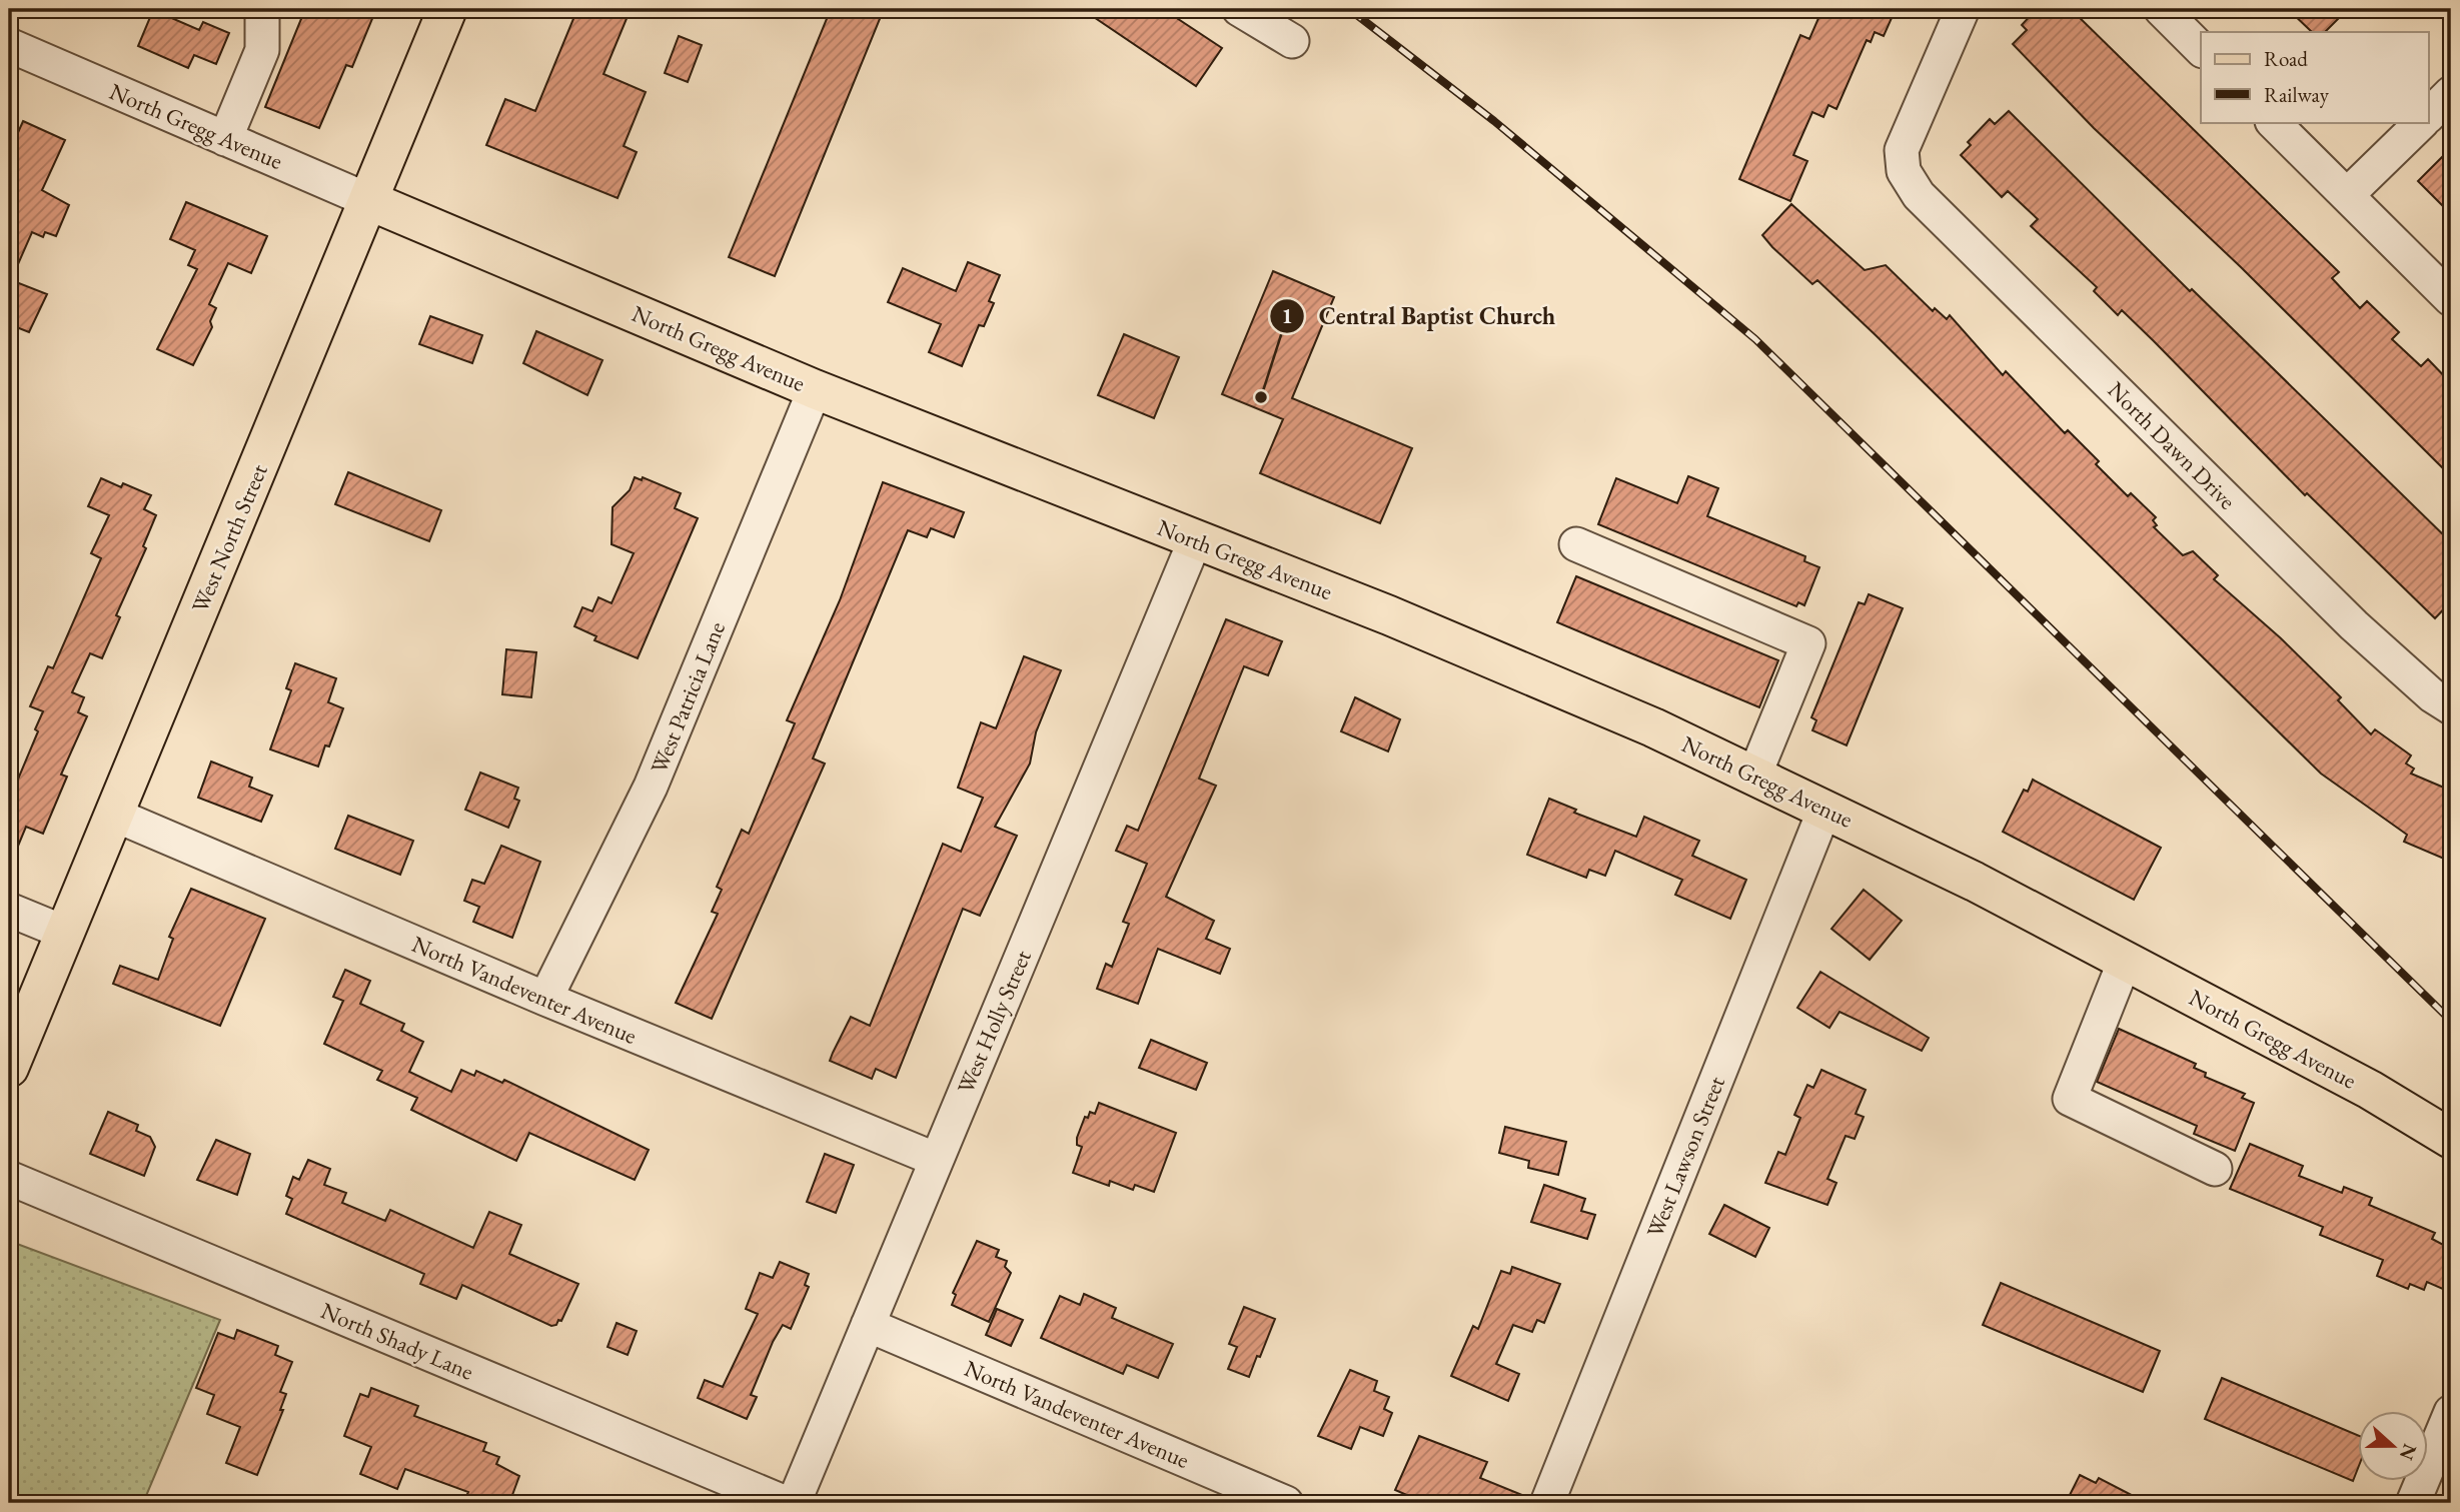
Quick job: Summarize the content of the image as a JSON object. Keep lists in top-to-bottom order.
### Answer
{
  "streets": {
    "main road": ["North Gregg Avenue", "West North Street"],
    "street": [
      "North Dawn Drive",
      "West Patricia Lane",
      "North Vandeventer Avenue",
      "West Holly Street",
      "West Lawson Street",
      "North Shady Lane"
    ]
  },
  "crossings": [
    ["North Gregg Avenue", "West North Street"],
    ["North Gregg Avenue", "West Patricia Lane"],
    ["North Gregg Avenue", "West Holly Street"],
    ["North Gregg Avenue", "West Lawson Street"],
    ["West North Street", "North Vandeventer Avenue"],
    ["West Patricia Lane", "North Vandeventer Avenue"],
    ["North Vandeventer Avenue", "West Holly Street"]
  ],
  "places": ["Central Baptist Church"],
  "legend": ["Road", "Railway"],
  "north": "right"
}
